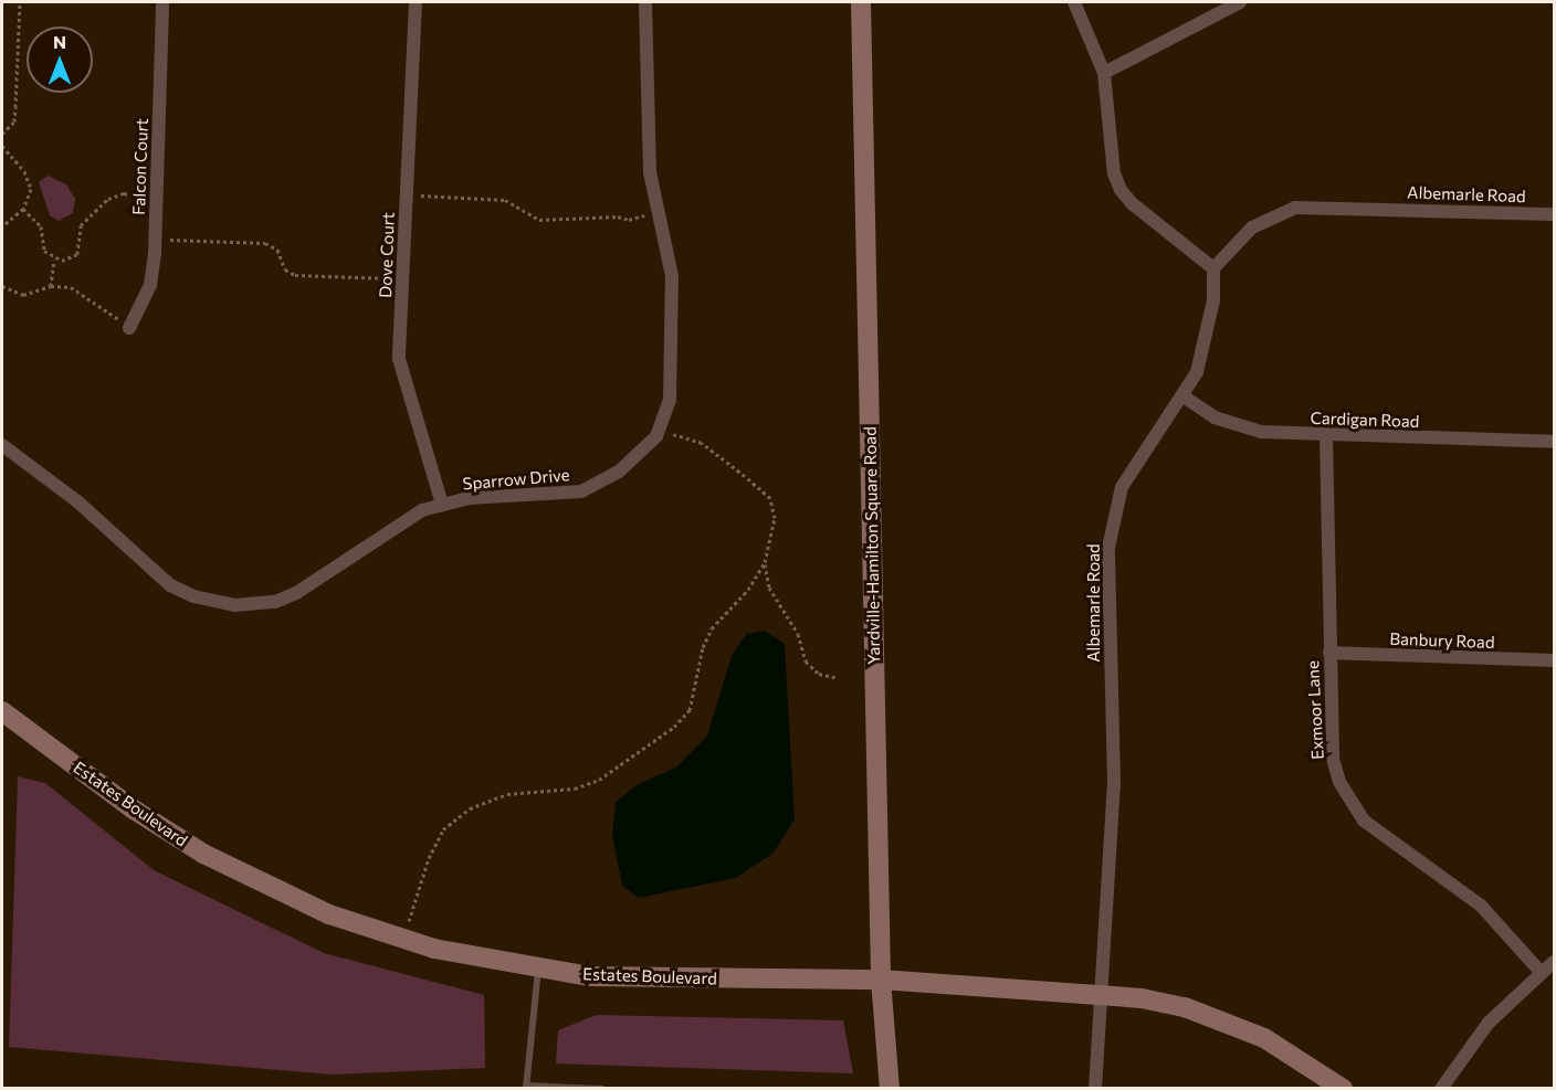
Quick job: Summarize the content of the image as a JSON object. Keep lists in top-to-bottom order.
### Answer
{
  "streets": {
    "street": [
      "Falcon Court",
      "Albemarle Road",
      "Dove Court",
      "Cardigan Road",
      "Sparrow Drive",
      "Yardville-Hamilton Square Road",
      "Banbury Road",
      "Exmoor Lane",
      "Estates Boulevard"
    ]
  },
  "crossings": [
    ["Albemarle Road", "Cardigan Road"],
    ["Albemarle Road", "Estates Boulevard"],
    ["Dove Court", "Sparrow Drive"],
    ["Cardigan Road", "Exmoor Lane"],
    ["Yardville-Hamilton Square Road", "Estates Boulevard"],
    ["Banbury Road", "Exmoor Lane"]
  ],
  "north": "top"
}
